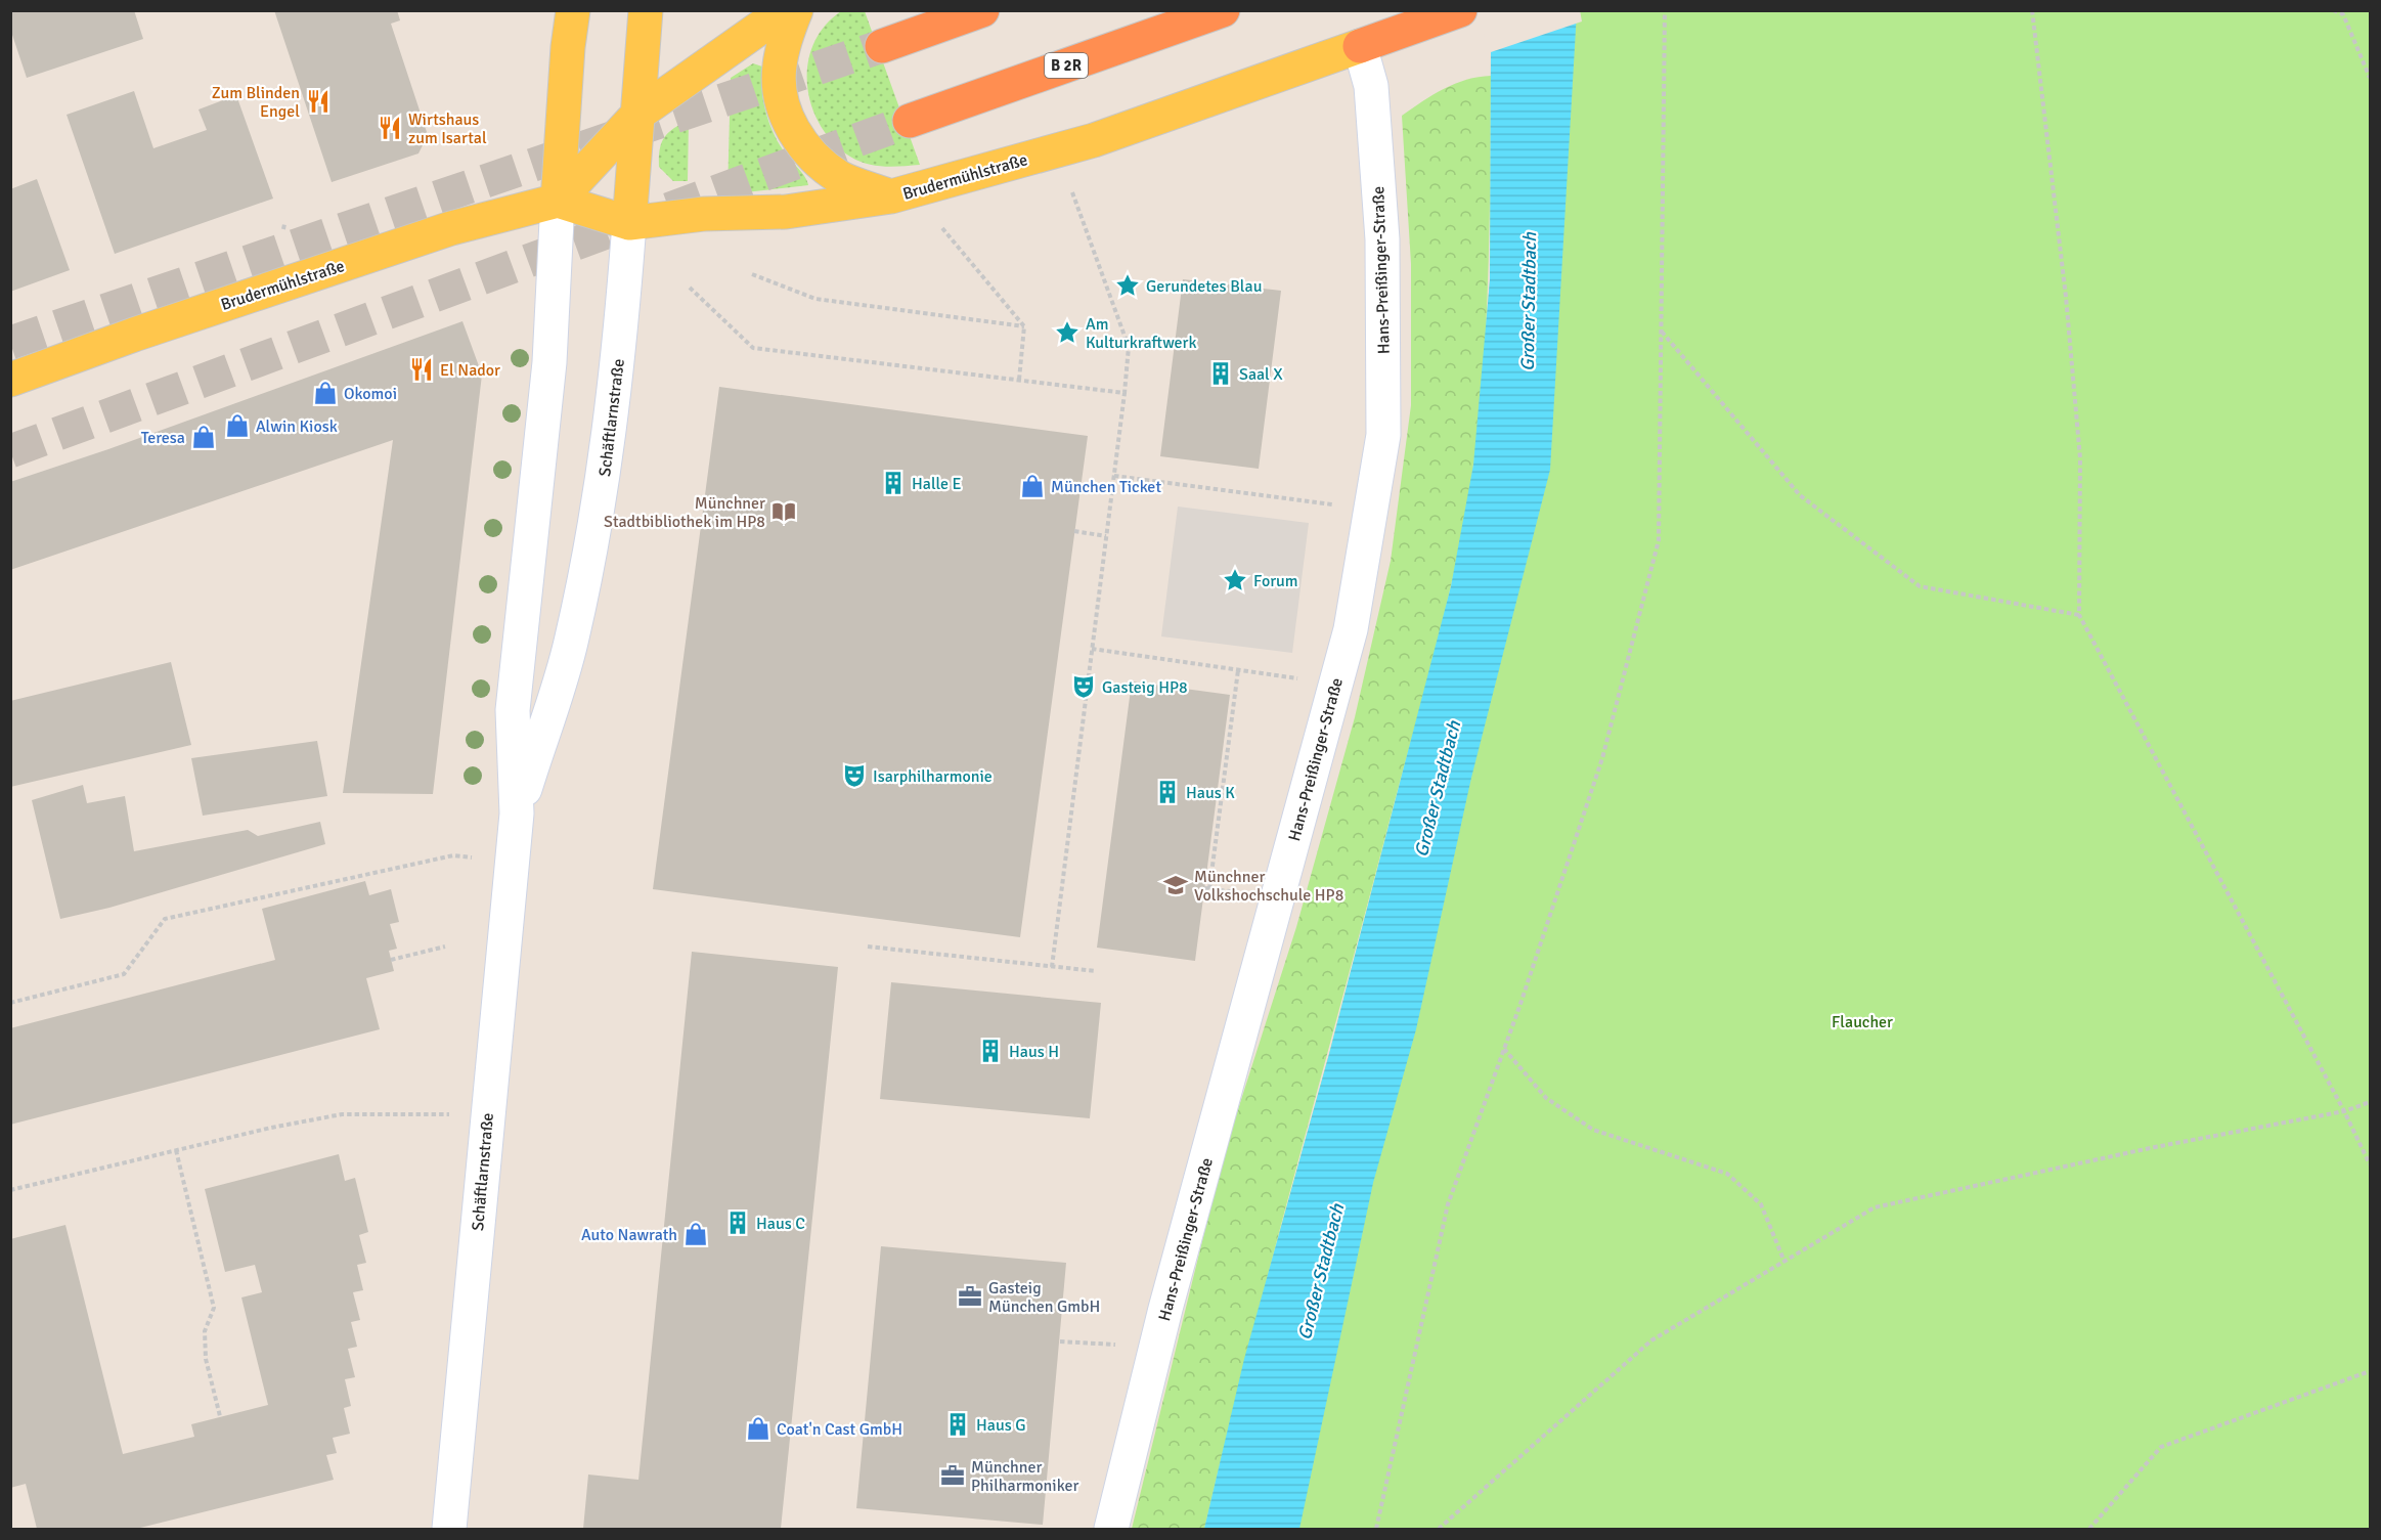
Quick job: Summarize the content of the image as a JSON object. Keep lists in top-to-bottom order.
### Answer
{
  "streets": {
    "highway": ["B 2R"],
    "main road": ["Brudermühlstraße", "Schäftlarnstraße"],
    "street": ["Hans-Preißinger-Straße"]
  },
  "crossings": [
    ["Brudermühlstraße", "Hans-Preißinger-Straße"],
    ["Brudermühlstraße", "Schäftlarnstraße"]
  ],
  "water": ["Großer Stadtbach"],
  "parks": ["Flaucher"],
  "places": {
    "restaurant": ["Zum Blinden Engel", "Wirtshaus zum Isartal", "El Nador"],
    "place": ["Gerundetes Blau", "Am Kulturkraftwerk", "Forum"],
    "building": [
      "Saal X",
      "Halle E",
      "Haus K",
      "Haus H",
      "Haus C",
      "Haus G"
    ],
    "shop": [
      "Okomoi",
      "Alwin Kiosk",
      "Teresa",
      "München Ticket",
      "Auto Nawrath",
      "Coat'n Cast GmbH"
    ],
    "library": ["Münchner Stadtbibliothek im HP8"],
    "theatre": ["Gasteig HP8", "Isarphilharmonie"],
    "school or university": ["Münchner Volkshochschule HP8"],
    "office": ["Gasteig München GmbH", "Münchner Philharmoniker"]
  }
}
